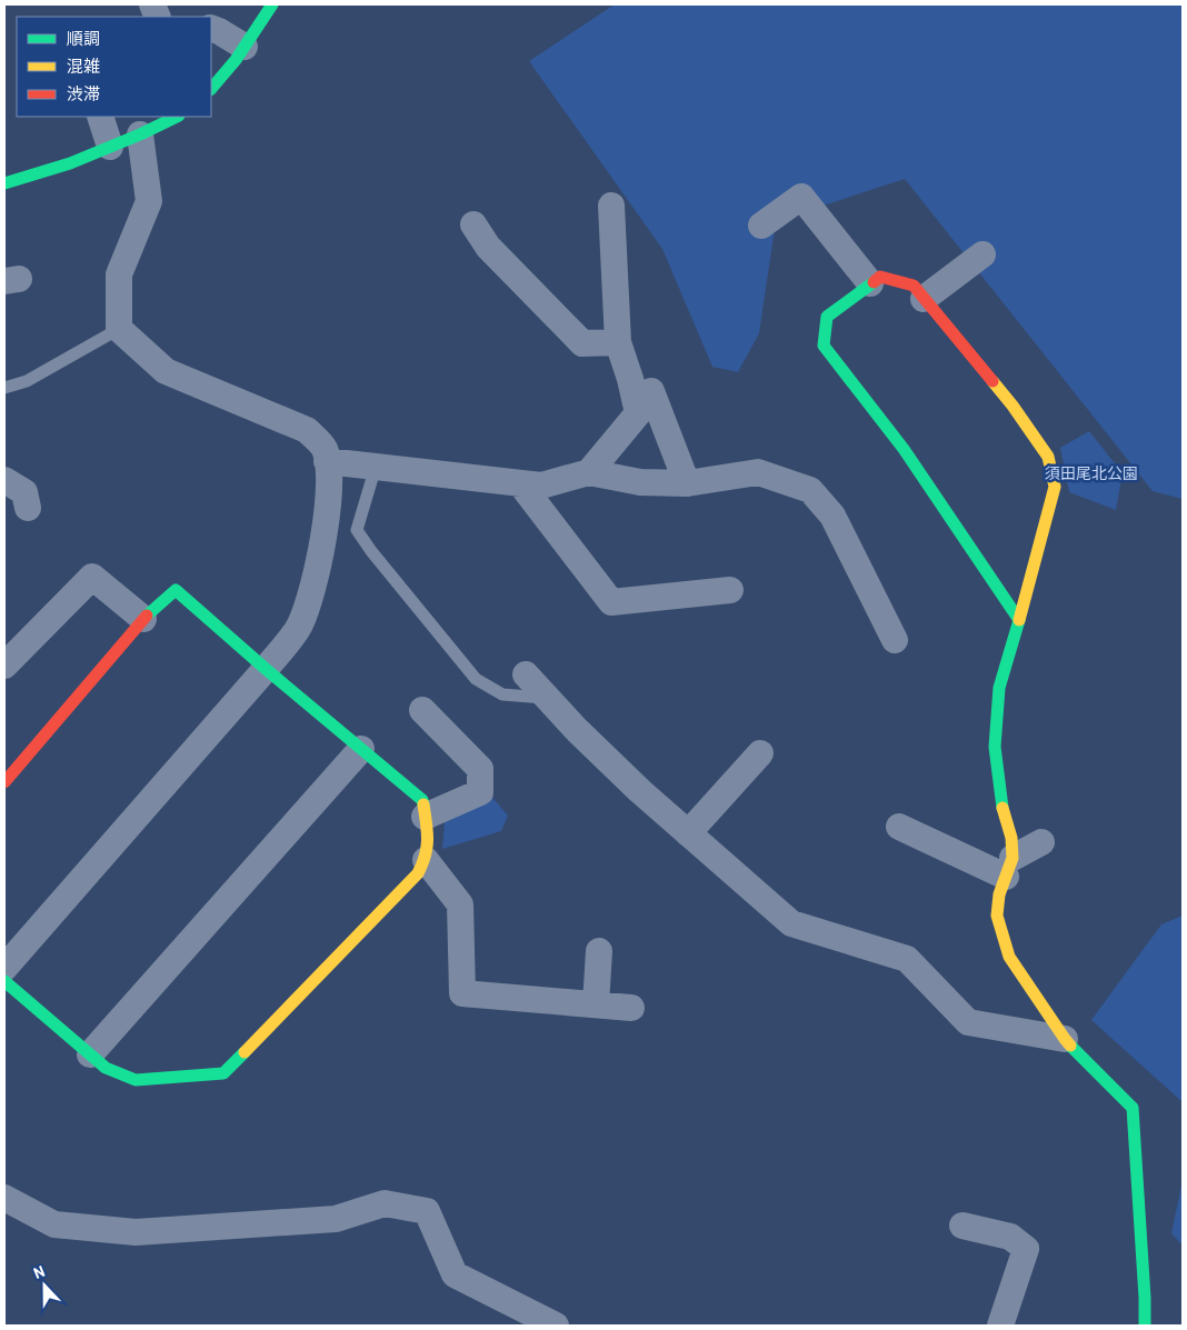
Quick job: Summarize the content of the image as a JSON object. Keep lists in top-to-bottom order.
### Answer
{
  "parks": ["須田尾北公園"],
  "legend": ["順調", "混雑", "渋滞"],
  "north": "top"
}
